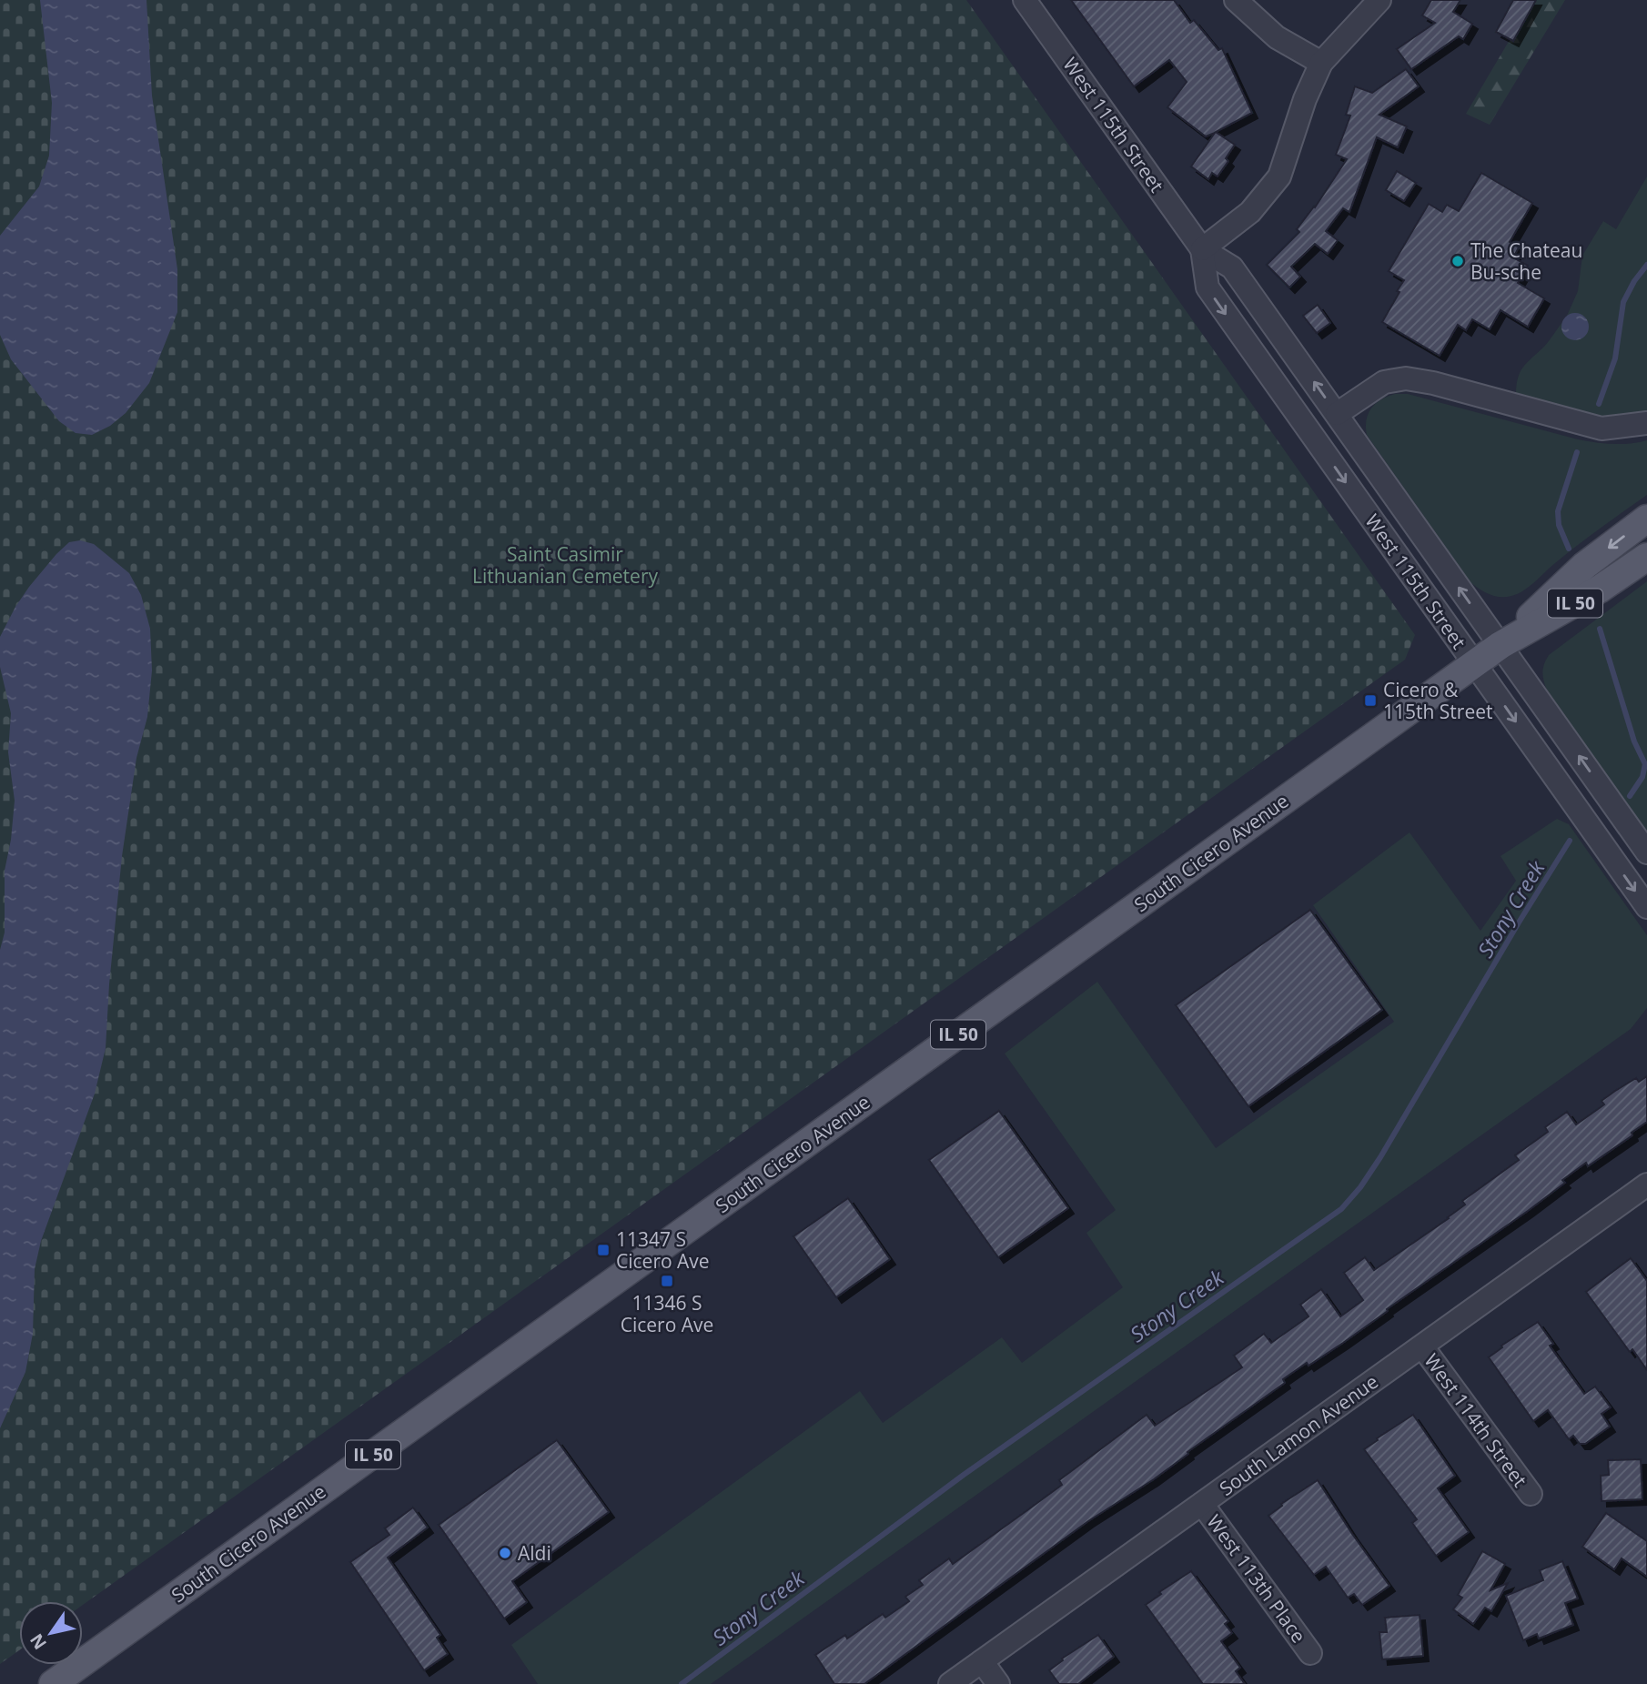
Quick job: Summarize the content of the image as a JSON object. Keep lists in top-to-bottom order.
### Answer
{
  "streets": {
    "main road": ["IL 50", "South Cicero Avenue"],
    "street": [
      "West 115th Street",
      "West 114th Street",
      "South Lamon Avenue",
      "West 113th Place"
    ]
  },
  "crossings": [
    ["West 115th Street", "IL 50"],
    ["West 115th Street", "South Cicero Avenue"],
    ["IL 50", "South Cicero Avenue"],
    ["West 114th Street", "South Lamon Avenue"],
    ["South Lamon Avenue", "West 113th Place"]
  ],
  "water": ["Stony Creek"],
  "parks": ["Saint Casimir Lithuanian Cemetery"],
  "places": {
    "other": ["The Chateau Bu-sche", "Aldi"],
    "transit": ["Cicero & 115th Street", "11347 S Cicero Ave", "11346 S Cicero Ave"]
  },
  "north": "bottom left"
}
